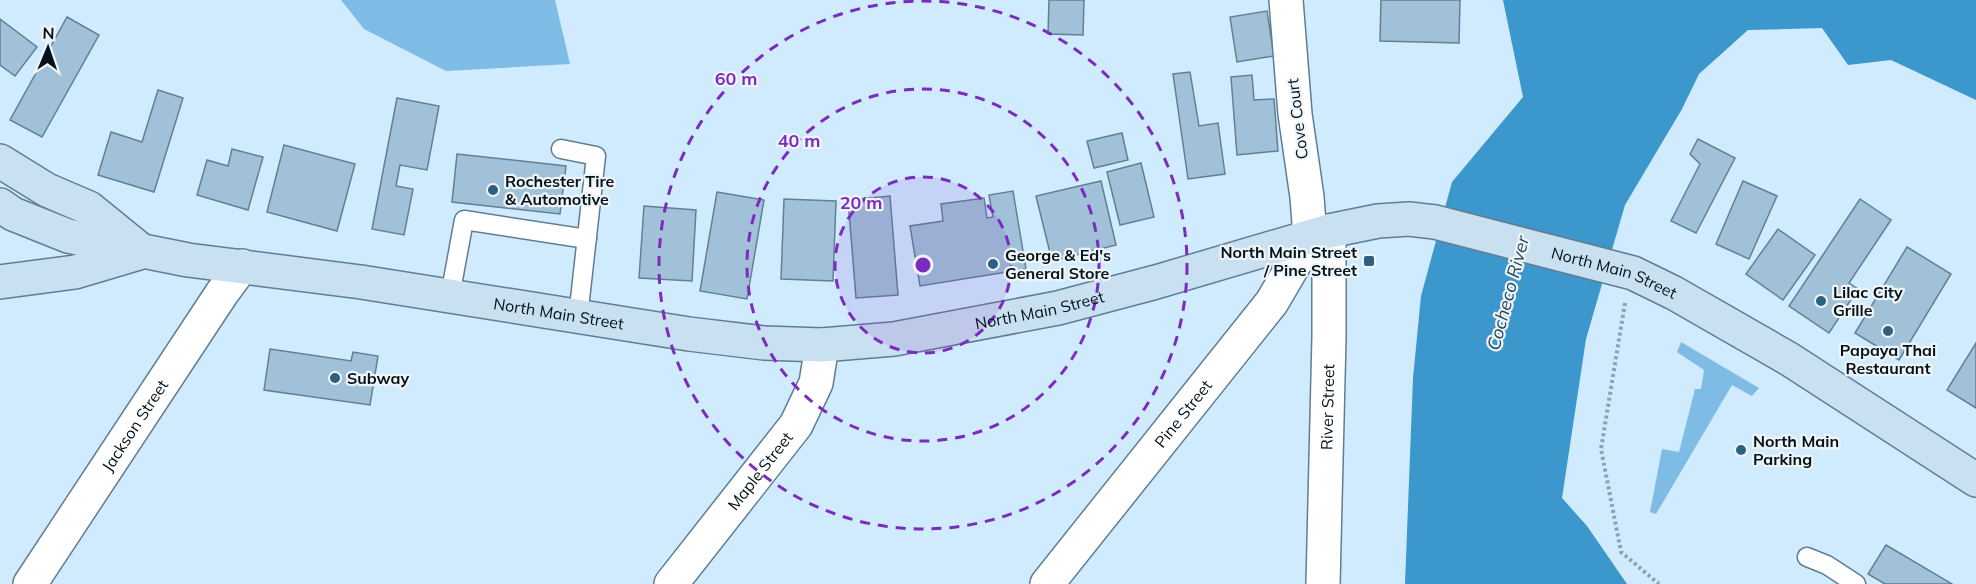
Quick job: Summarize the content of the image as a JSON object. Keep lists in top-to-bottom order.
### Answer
{
  "streets": {
    "main road": ["North Main Street"],
    "street": [
      "Cove Court",
      "River Street",
      "Pine Street",
      "Jackson Street",
      "Maple Street"
    ]
  },
  "crossings": [
    ["Cove Court", "North Main Street"],
    ["Cove Court", "River Street"],
    ["Cove Court", "Pine Street"],
    ["North Main Street", "River Street"],
    ["North Main Street", "Pine Street"],
    ["North Main Street", "Jackson Street"],
    ["North Main Street", "Maple Street"],
    ["River Street", "Pine Street"]
  ],
  "water": ["Cocheco River"],
  "places": {
    "other": [
      "Rochester Tire & Automotive",
      "George & Ed's General Store",
      "Lilac City Grille",
      "Papaya Thai Restaurant",
      "Subway",
      "North Main Parking"
    ],
    "transit": ["North Main Street / Pine Street"]
  },
  "north": "top",
  "rings": ["60 m", "40 m", "20 m"]
}
